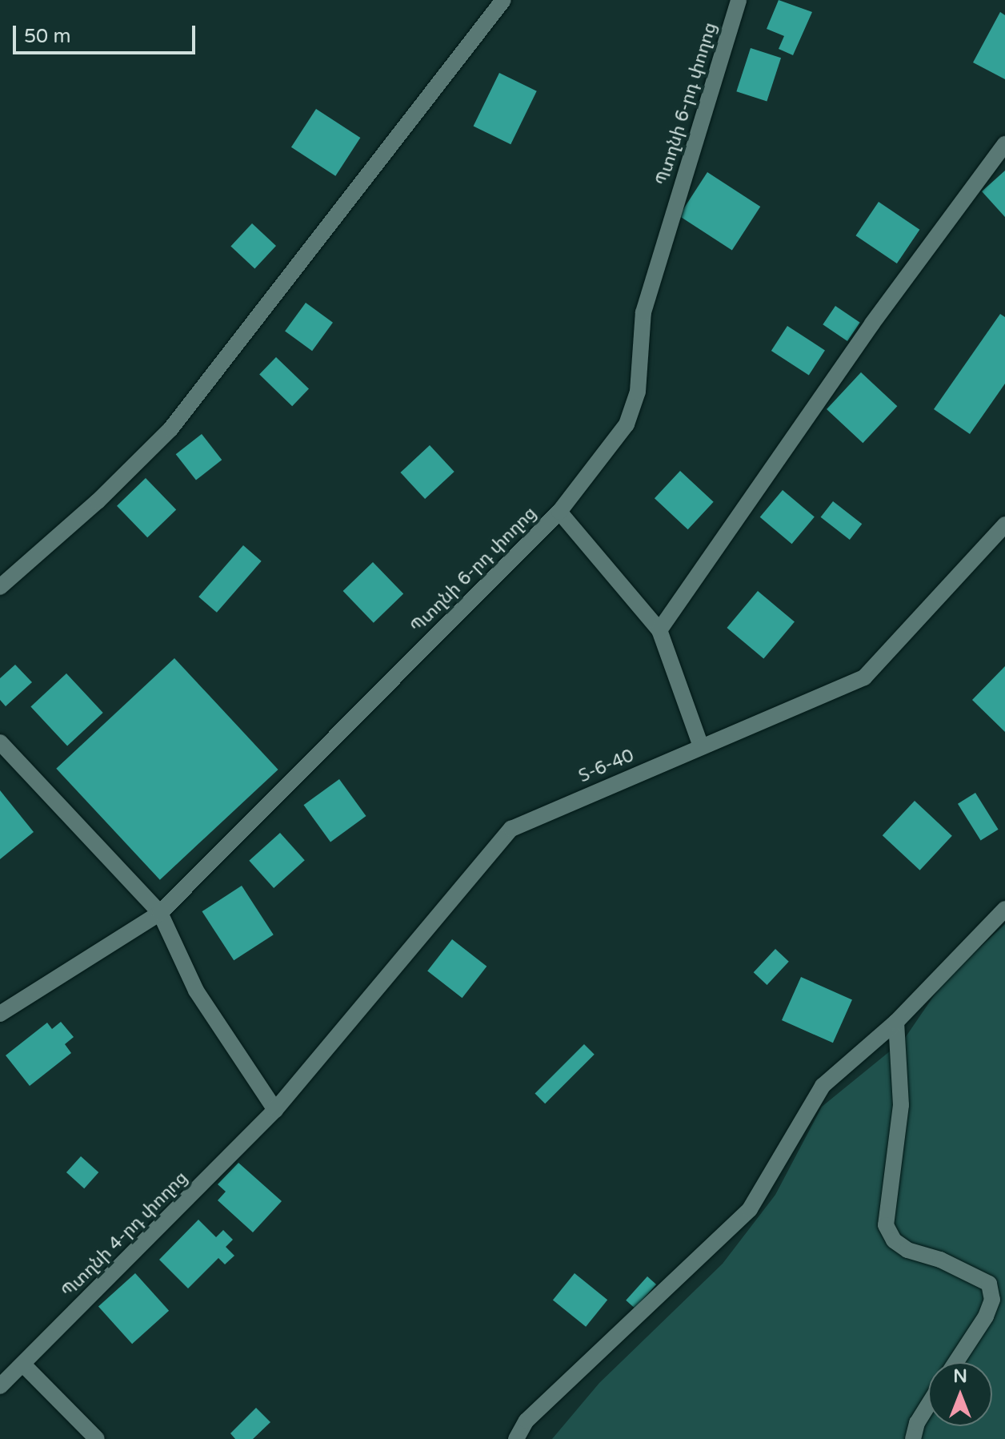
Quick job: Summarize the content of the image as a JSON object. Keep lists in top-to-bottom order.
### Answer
{
  "streets": {
    "street": ["Պտղնի 6-րդ փողոց", "Տ-6-40", "Պտղնի 4-րդ փողոց"]
  },
  "crossings": [
    ["Տ-6-40", "Պտղնի 4-րդ փողոց"]
  ],
  "scale_bar": "50 m",
  "north": "top"
}
